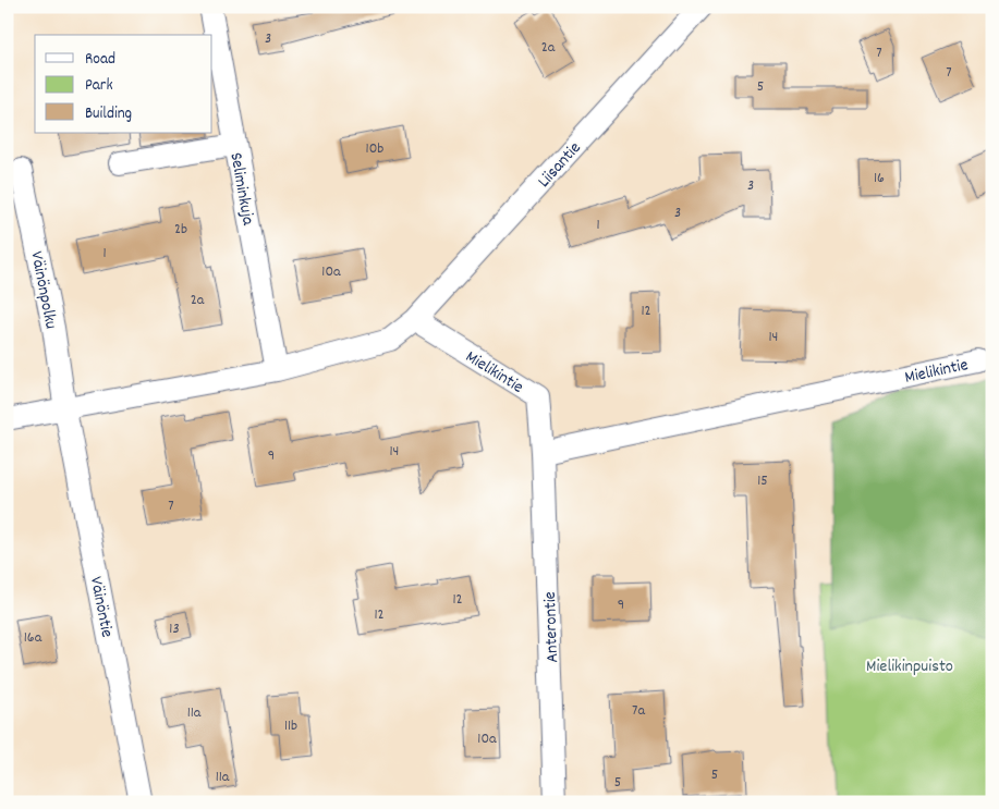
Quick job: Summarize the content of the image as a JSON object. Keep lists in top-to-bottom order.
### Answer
{
  "streets": {
    "street": [
      "Liisantie",
      "Seliminkuja",
      "Väinönpolku",
      "Mielikintie",
      "Väinöntie",
      "Anterontie"
    ]
  },
  "crossings": [
    ["Liisantie", "Mielikintie"],
    ["Väinönpolku", "Väinöntie"],
    ["Mielikintie", "Anterontie"]
  ],
  "parks": ["Mielikinpuisto"],
  "house_numbers": [
    "3",
    "2a",
    "7",
    "7",
    "5",
    "10b",
    "16",
    "3",
    "3",
    "1",
    "2b",
    "1",
    "10a",
    "2a",
    "12",
    "14",
    "14",
    "9",
    "15",
    "7",
    "12",
    "9",
    "12",
    "13",
    "16a",
    "7a",
    "11a",
    "11b",
    "10a",
    "5",
    "11a",
    "5"
  ],
  "legend": ["Road", "Park", "Building"]
}
